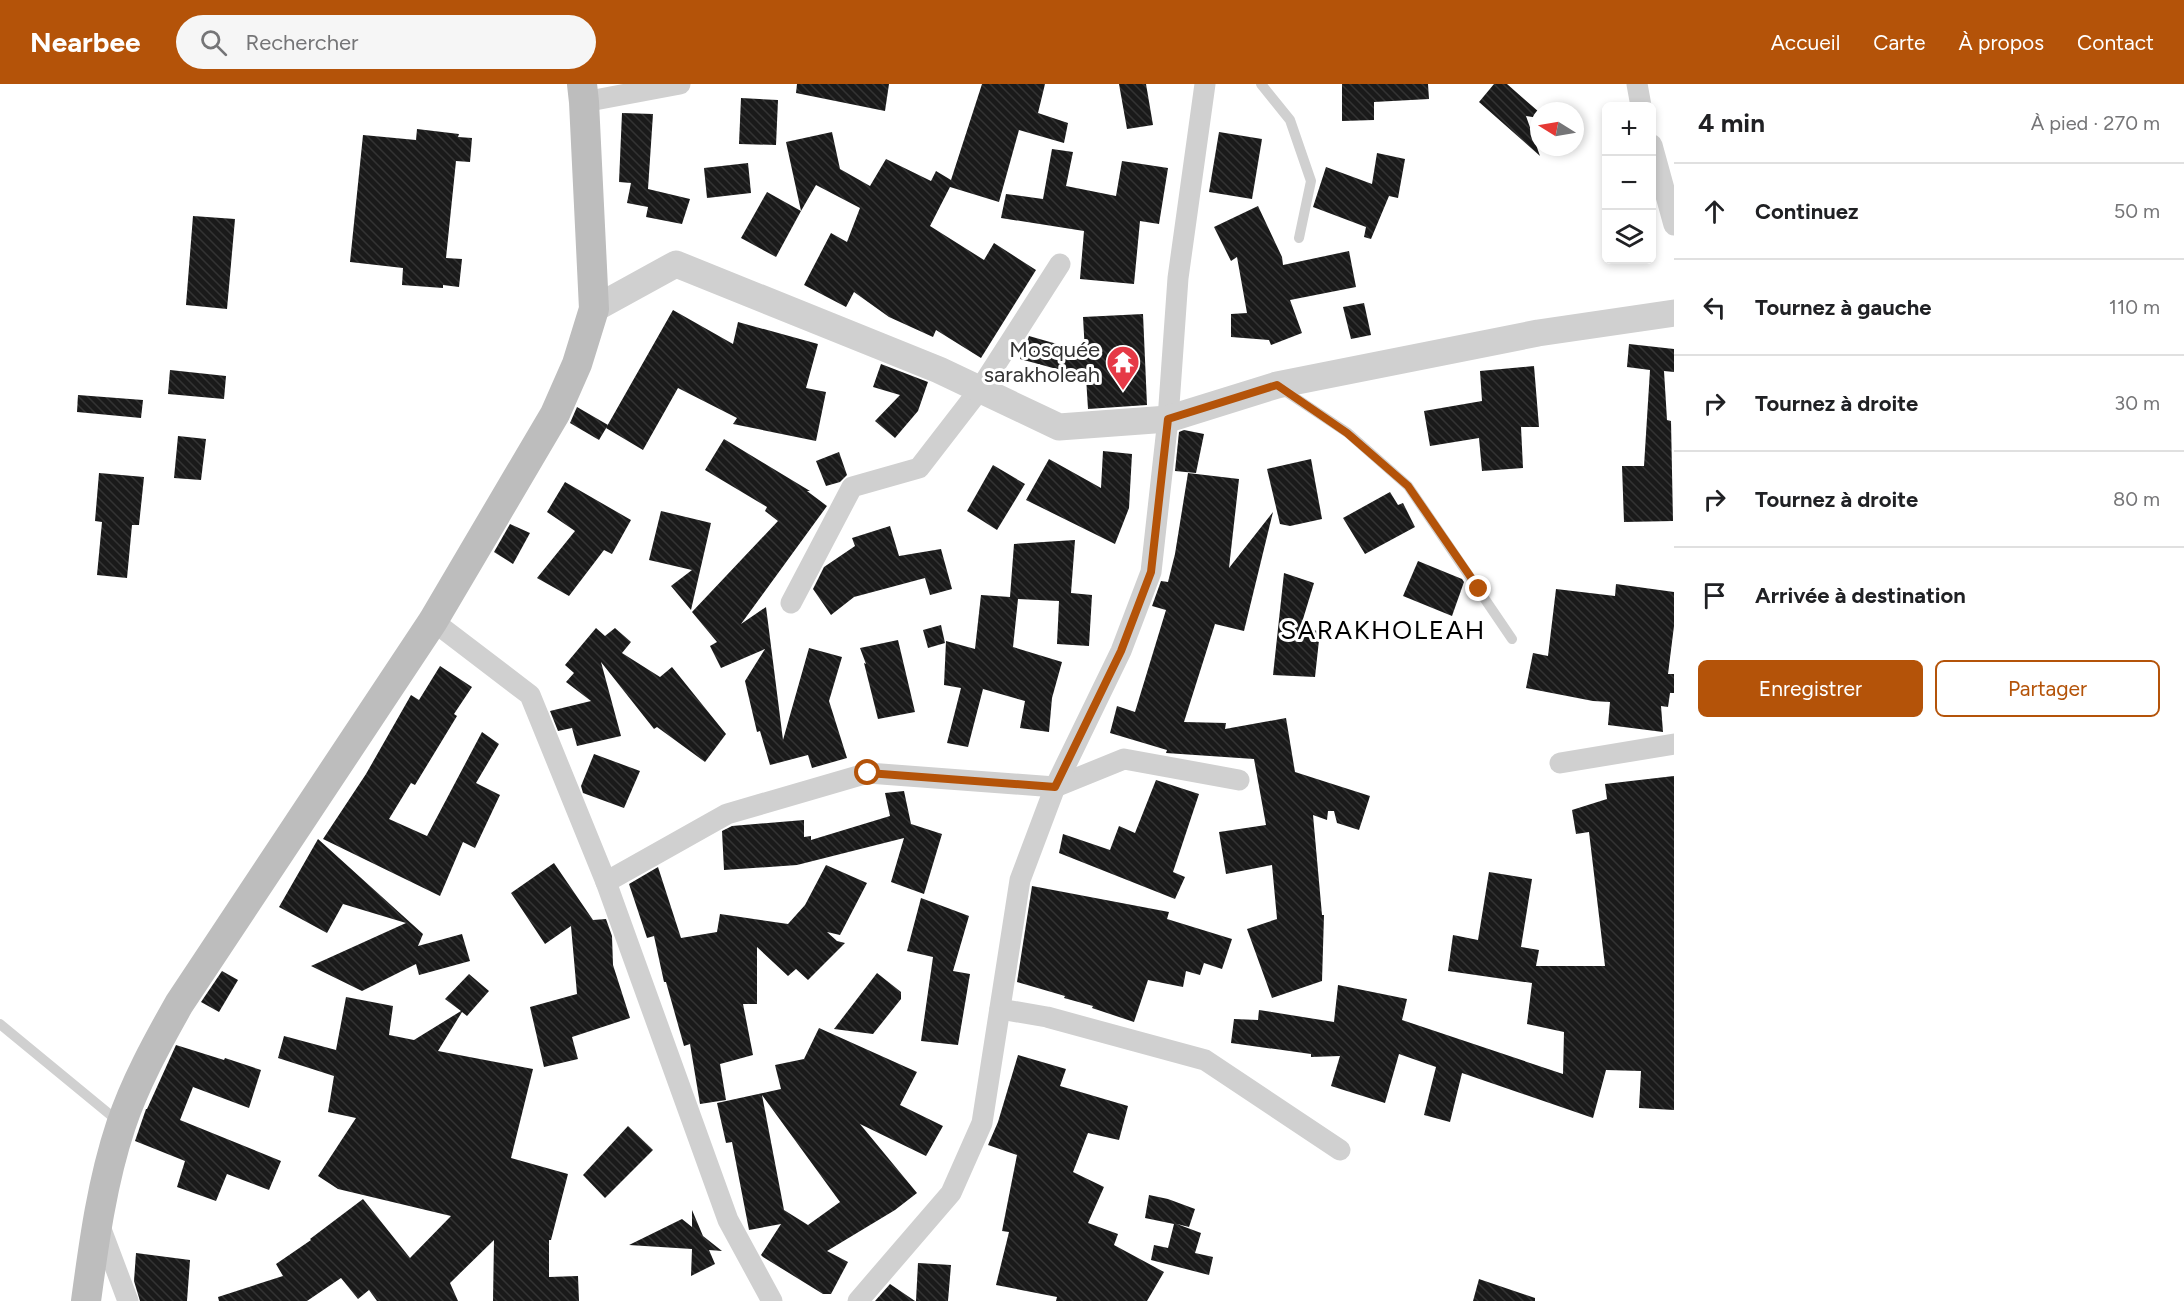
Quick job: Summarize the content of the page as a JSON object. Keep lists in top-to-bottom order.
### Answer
{
  "districts": ["SARAKHOLEAH"],
  "places": {
    "temple": ["Mosquée sarakholeah"]
  },
  "north": "left",
  "page": {
    "header": "Nearbee",
    "search": "Rechercher",
    "nav": [
      "Accueil",
      "Carte",
      "À propos",
      "Contact"
    ],
    "heading": ["4 min", "À pied · 270 m"],
    "map_buttons": ["+", "−"],
    "list": [
      ["Continuez", "50 m"],
      ["Tournez à gauche", "110 m"],
      ["Tournez à droite", "30 m"],
      ["Tournez à droite", "80 m"],
      "Arrivée à destination"
    ],
    "buttons": ["Enregistrer", "Partager"]
  }
}
